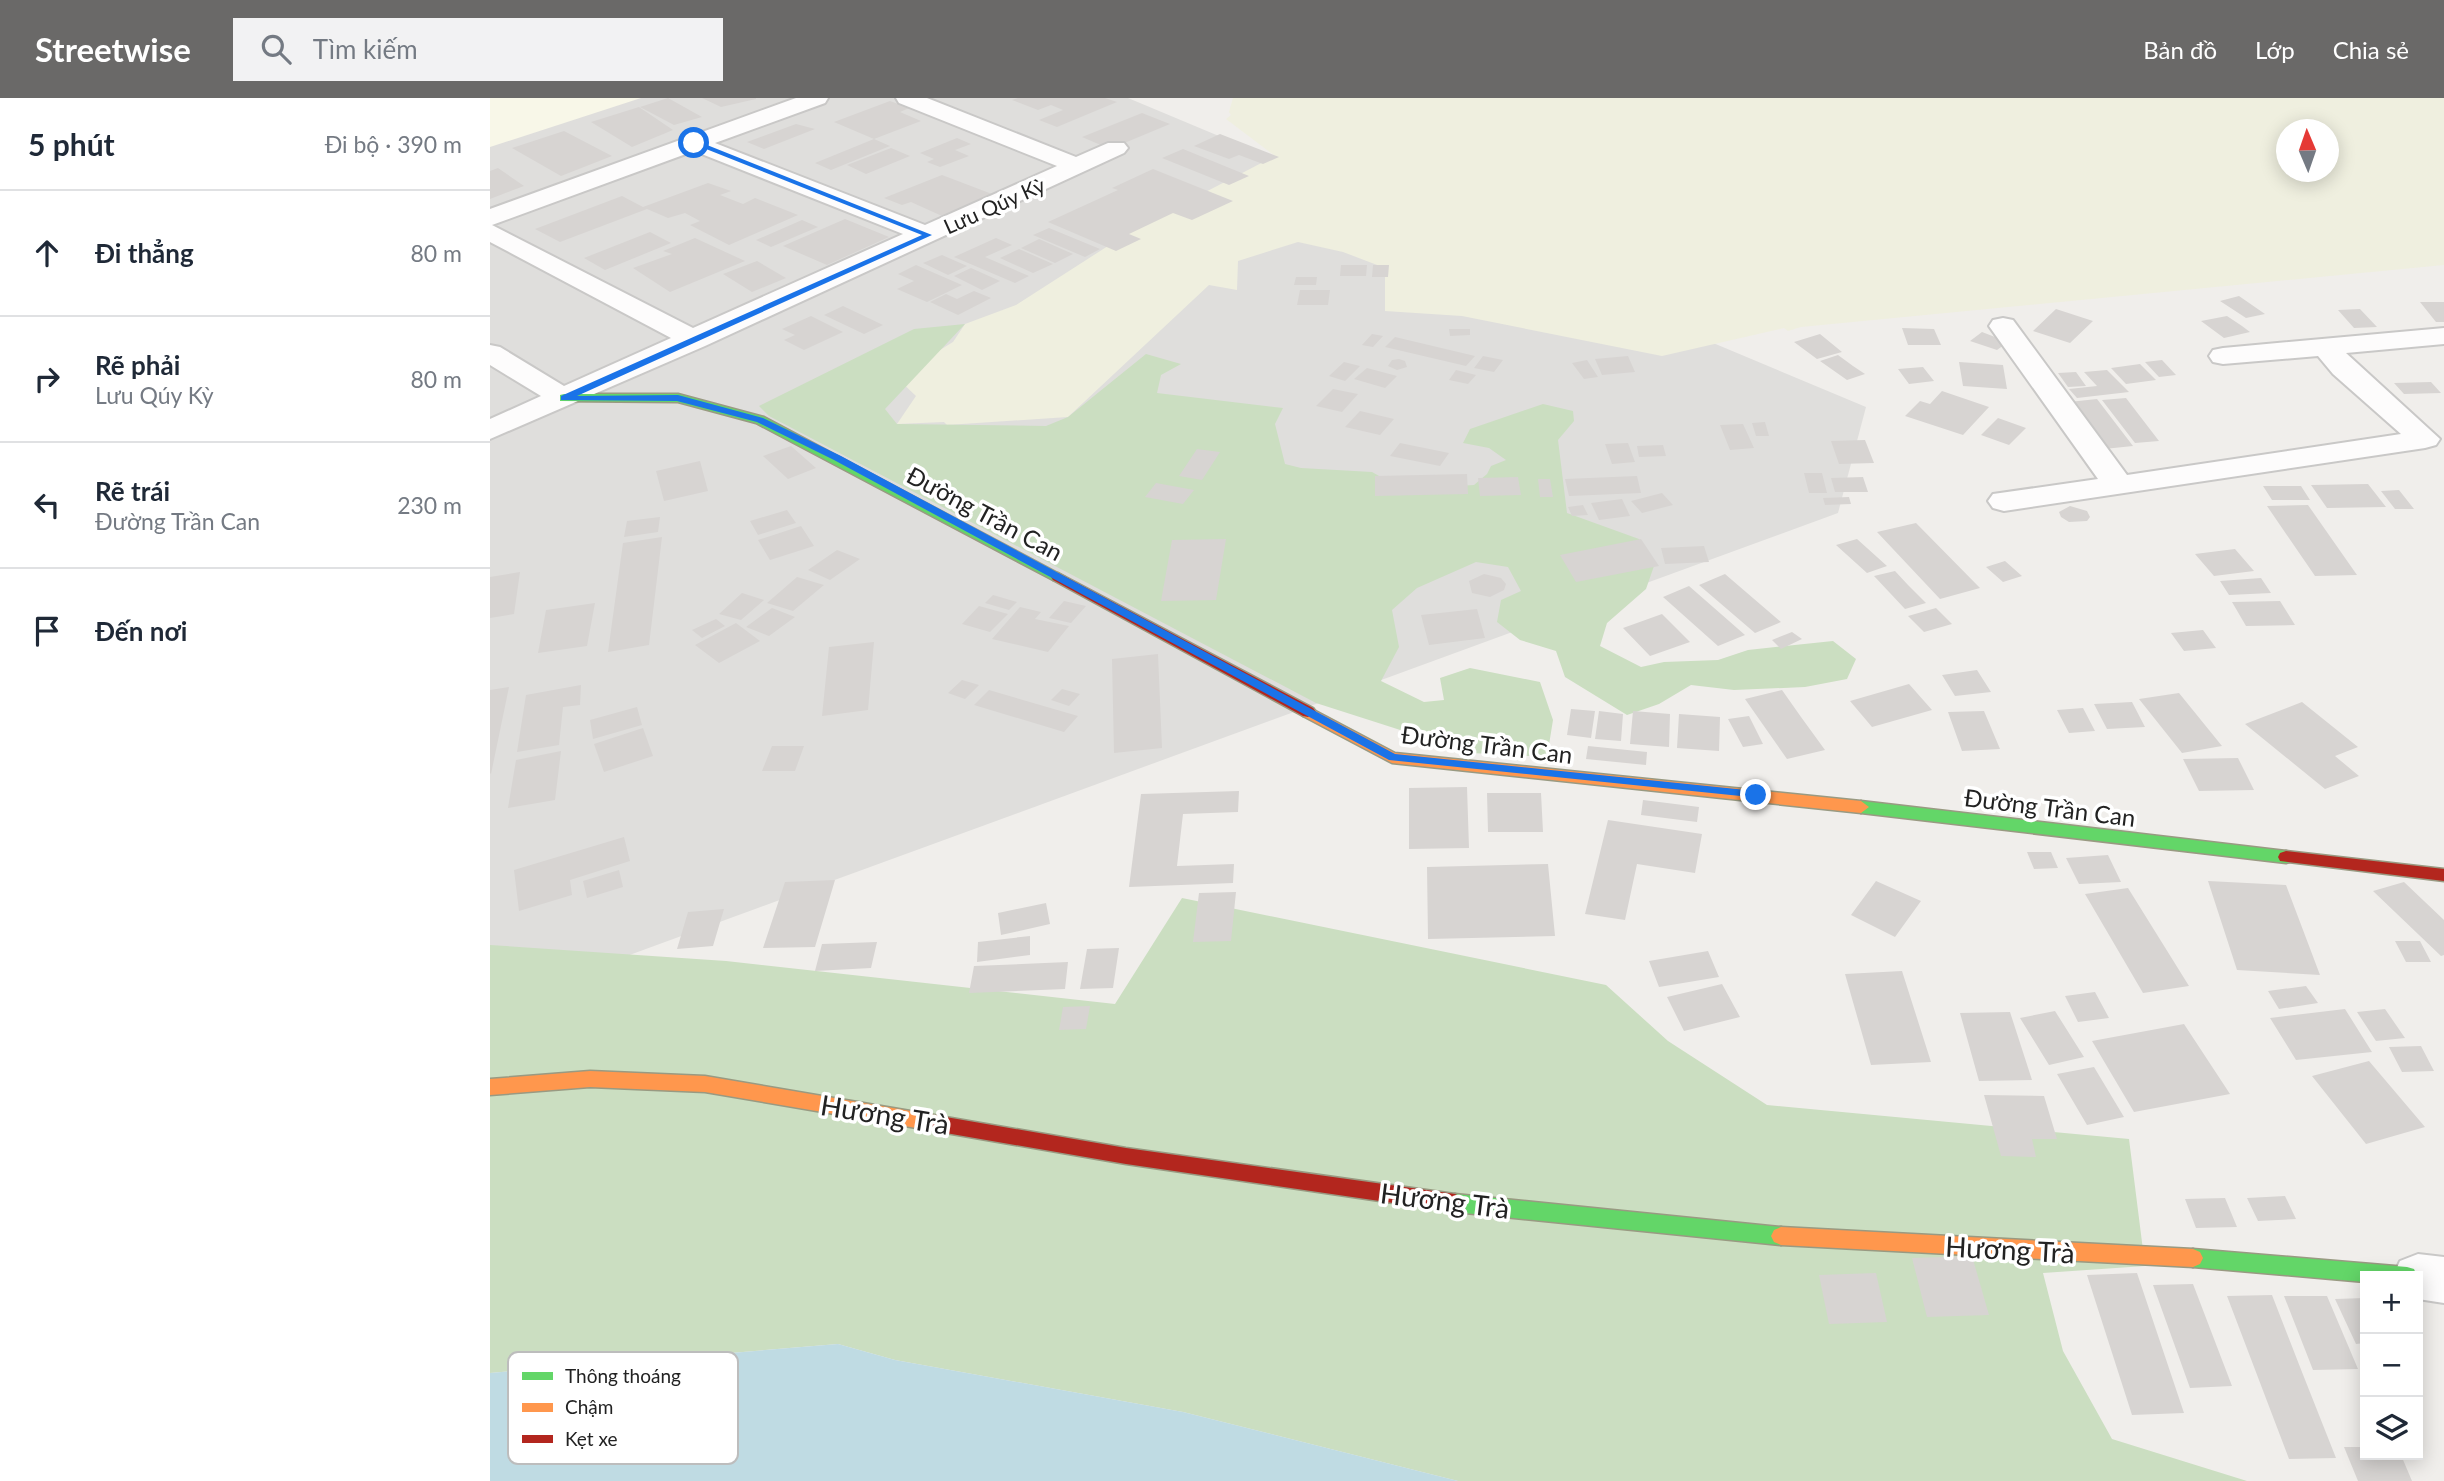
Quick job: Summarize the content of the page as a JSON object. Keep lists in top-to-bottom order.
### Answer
{
  "streets": {
    "street": ["Lưu Qúy Kỳ", "Đường Trần Can", "Hương Trà"]
  },
  "crossings": [
    ["Lưu Qúy Kỳ", "Đường Trần Can"]
  ],
  "legend": ["Thông thoáng", "Chậm", "Kẹt xe"],
  "north": "top",
  "page": {
    "header": "Streetwise",
    "search": "Tìm kiếm",
    "nav": ["Bản đồ", "Lớp", "Chia sẻ"],
    "heading": ["5 phút", "Đi bộ · 390 m"],
    "list": [
      ["Đi thẳng", "80 m"],
      ["Rẽ phải", "Lưu Qúy Kỳ", "80 m"],
      ["Rẽ trái", "Đường Trần Can", "230 m"],
      "Đến nơi"
    ],
    "map_buttons": ["+", "−"]
  }
}
